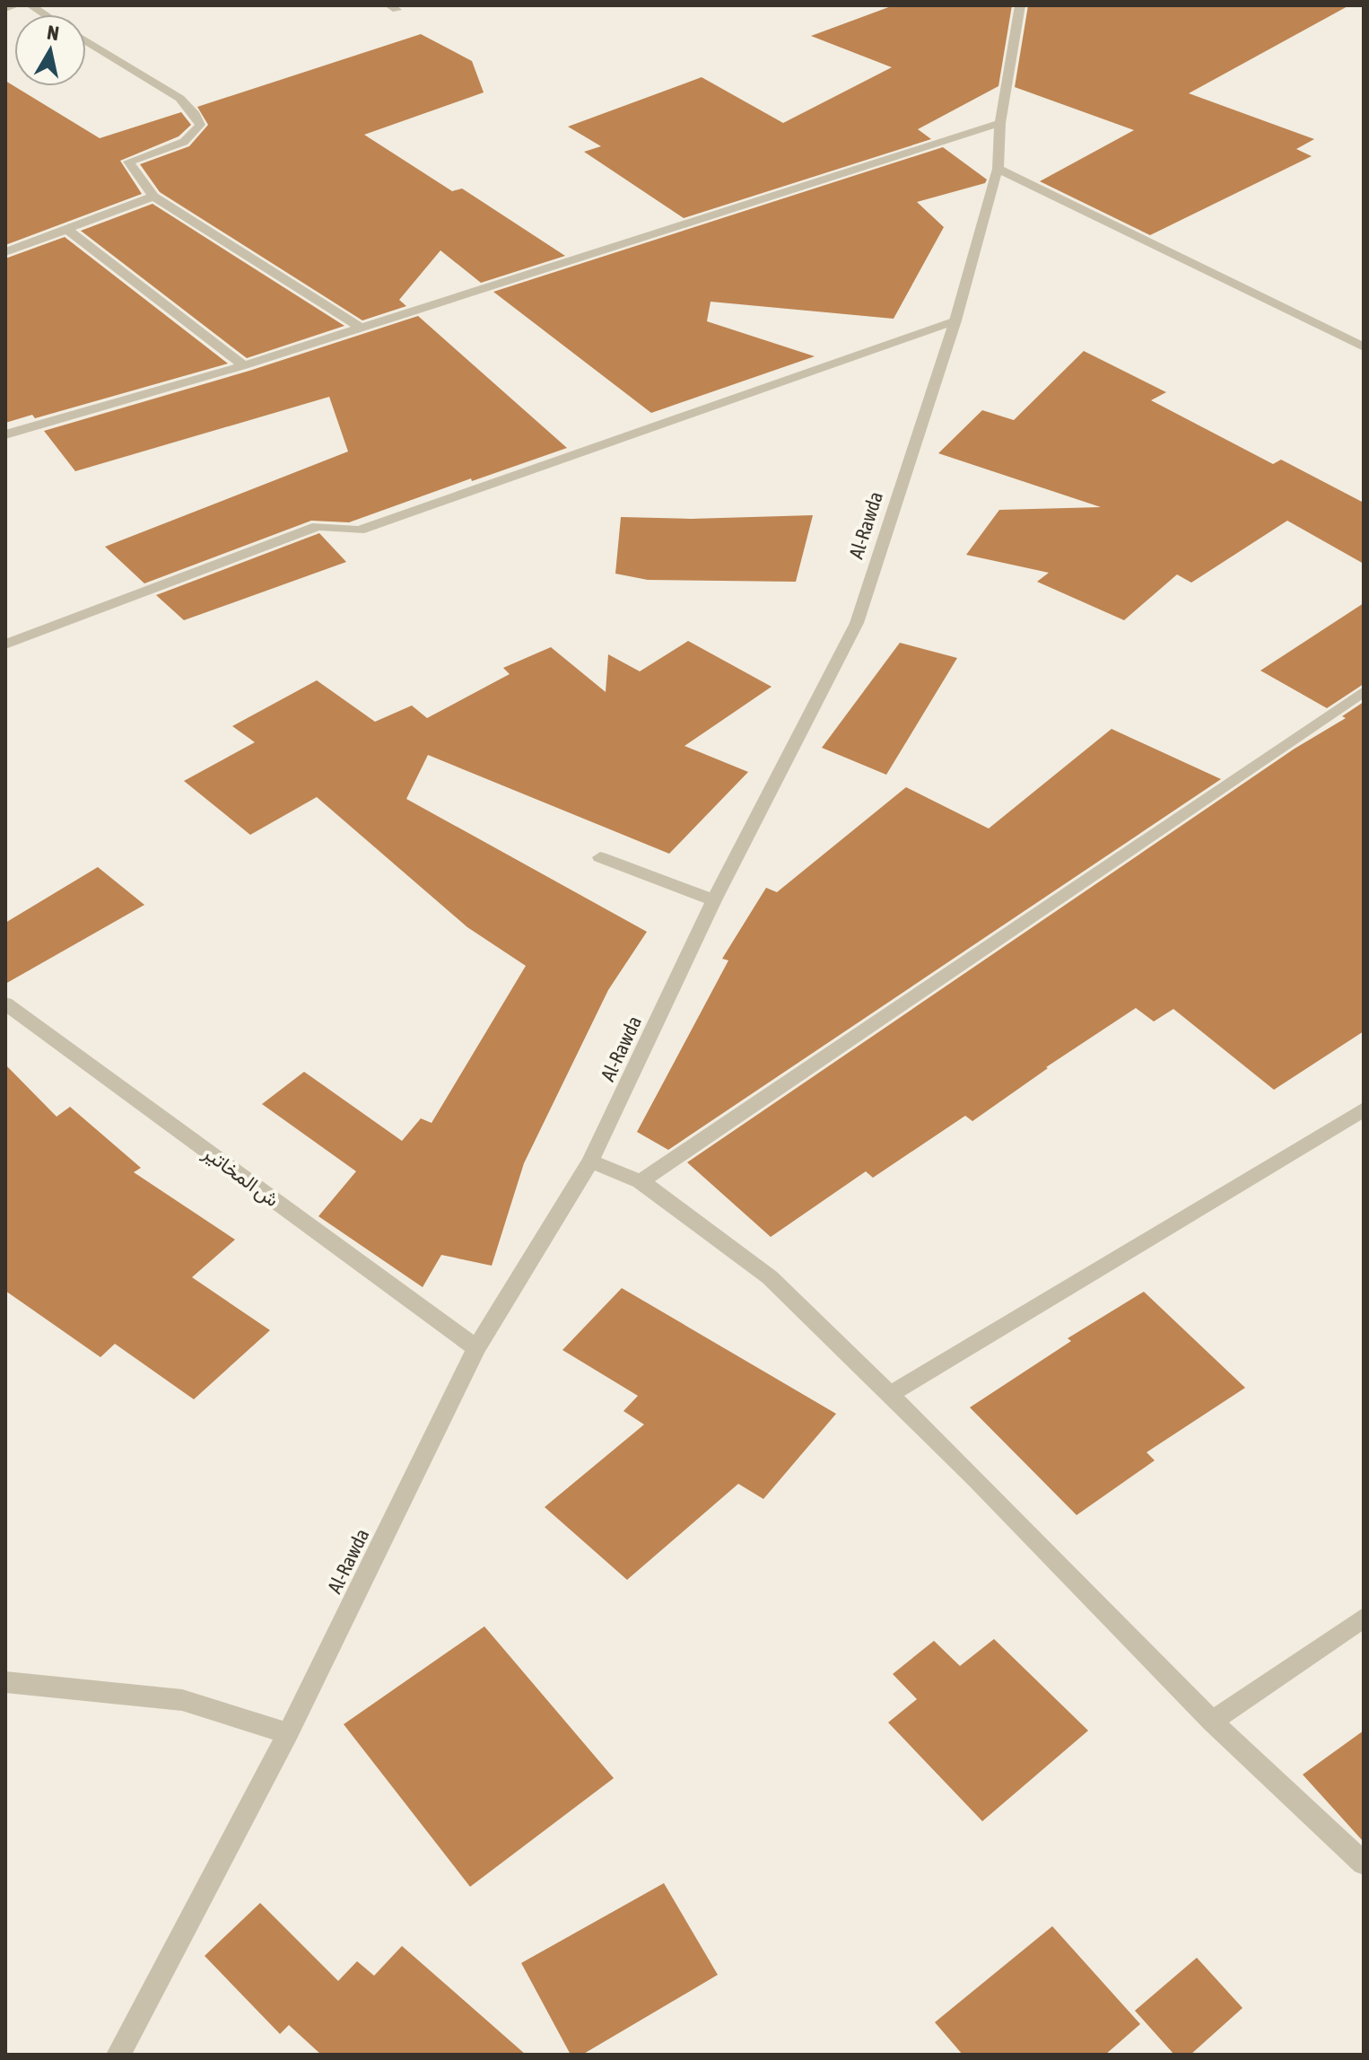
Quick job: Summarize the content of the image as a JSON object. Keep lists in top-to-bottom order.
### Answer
{
  "streets": {
    "street": ["Al-Rawda", "ش المخاتير"]
  },
  "crossings": [
    ["Al-Rawda", "ش المخاتير"]
  ],
  "north": "top"
}
